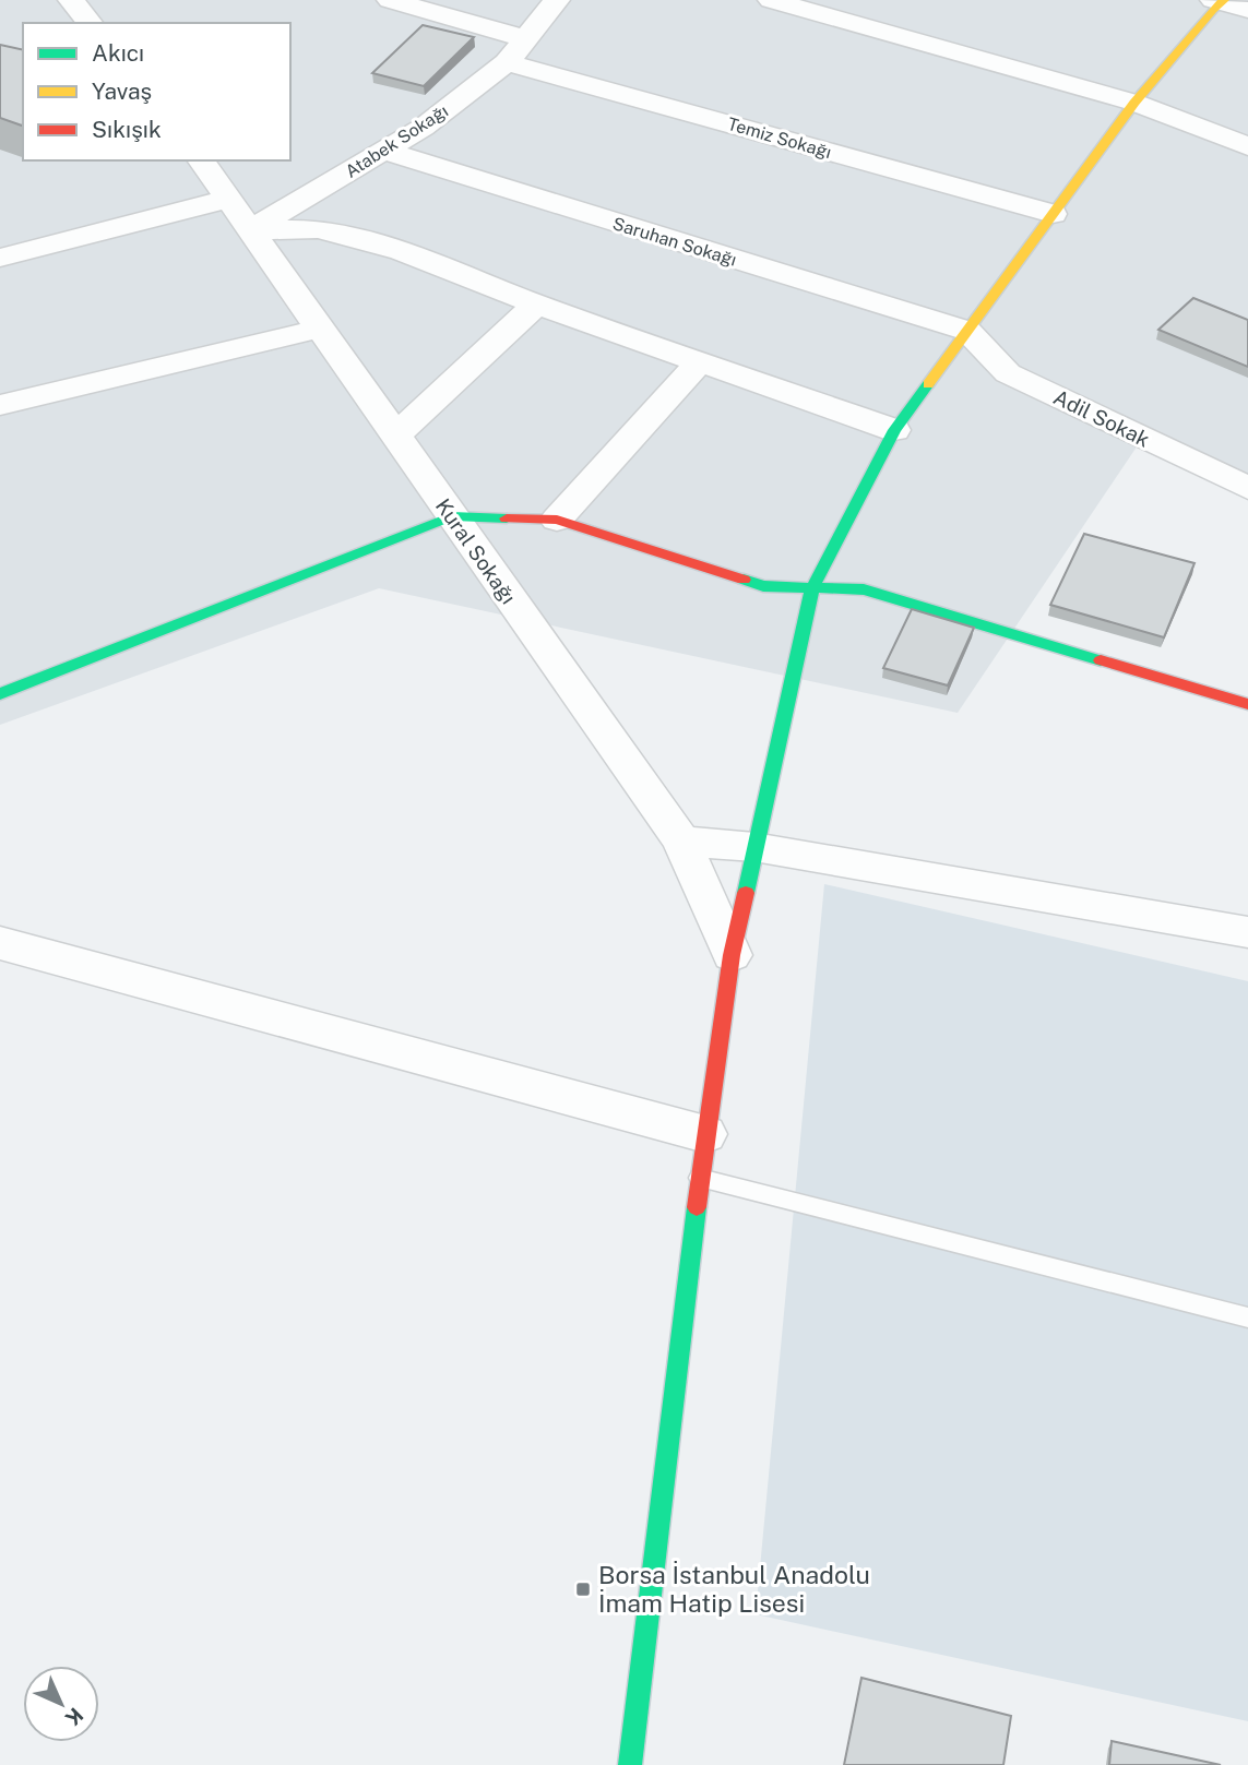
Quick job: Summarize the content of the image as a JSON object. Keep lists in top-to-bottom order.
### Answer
{
  "streets": {
    "street": [
      "Temiz Sokağı",
      "Atabek Sokağı",
      "Saruhan Sokağı",
      "Adil Sokak",
      "Kural Sokağı"
    ]
  },
  "crossings": [
    ["Temiz Sokağı", "Atabek Sokağı"],
    ["Atabek Sokağı", "Saruhan Sokağı"],
    ["Atabek Sokağı", "Kural Sokağı"],
    ["Saruhan Sokağı", "Adil Sokak"]
  ],
  "places": {
    "transit": ["Borsa İstanbul Anadolu İmam Hatip Lisesi"]
  },
  "legend": ["Akıcı", "Yavaş", "Sıkışık"],
  "north": "bottom right"
}
